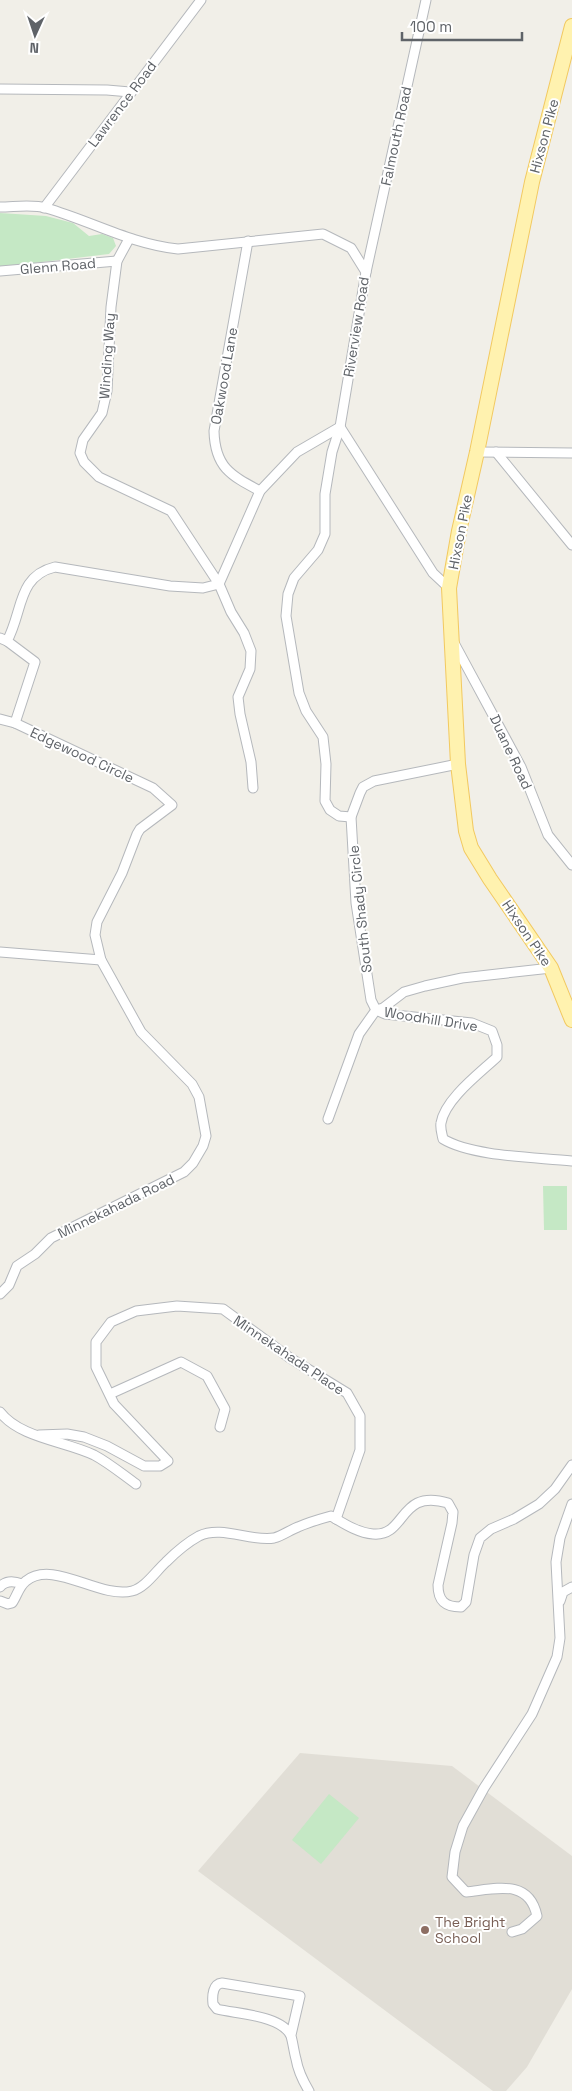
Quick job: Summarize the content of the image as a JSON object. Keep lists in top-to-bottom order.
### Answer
{
  "streets": {
    "main road": ["Hixson Pike"],
    "street": [
      "Lawrence Road",
      "Falmouth Road",
      "Glenn Road",
      "Riverview Road",
      "Winding Way",
      "Oakwood Lane",
      "Duane Road",
      "Edgewood Circle",
      "South Shady Circle",
      "Woodhill Drive",
      "Minnekahada Road",
      "Minnekahada Place"
    ]
  },
  "crossings": [
    ["Lawrence Road", "Riverview Road"],
    ["Falmouth Road", "Riverview Road"],
    ["Hixson Pike", "Duane Road"],
    ["Hixson Pike", "South Shady Circle"],
    ["Glenn Road", "Winding Way"],
    ["Riverview Road", "Winding Way"],
    ["Riverview Road", "Oakwood Lane"],
    ["Riverview Road", "South Shady Circle"],
    ["Winding Way", "Edgewood Circle"],
    ["Edgewood Circle", "Minnekahada Road"],
    ["South Shady Circle", "Woodhill Drive"]
  ],
  "places": ["The Bright School"],
  "scale_bar": "100 m",
  "north": "bottom"
}
